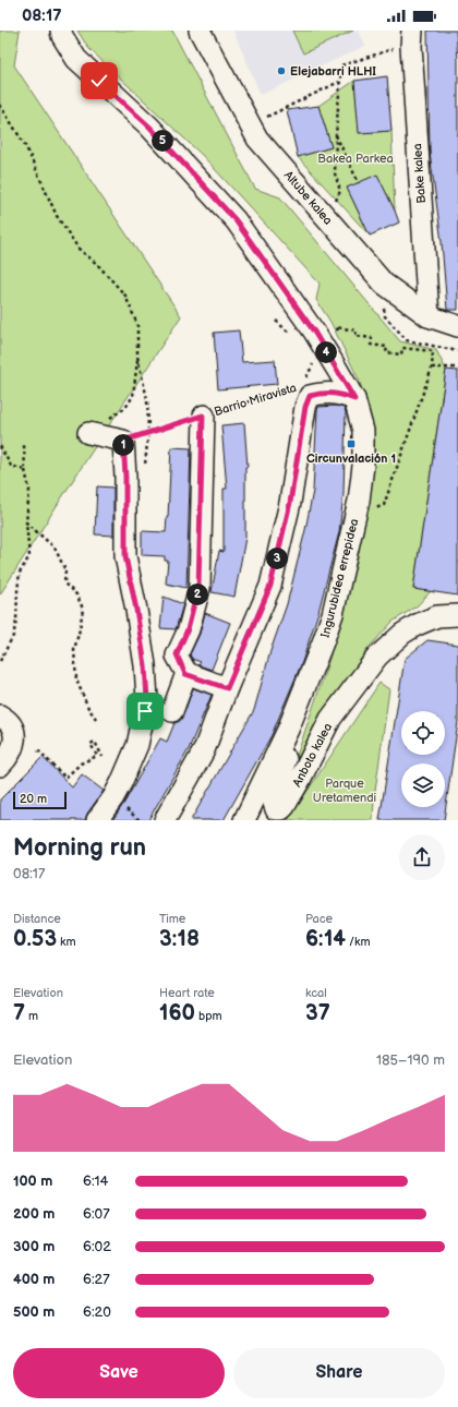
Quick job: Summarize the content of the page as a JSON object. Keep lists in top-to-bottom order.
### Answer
{
  "streets": {
    "street": [
      "Bake kalea",
      "Altube kalea",
      "Barrio Miravista",
      "Ingurubidea errepidea",
      "Anboto kalea"
    ]
  },
  "crossings": [
    ["Bake kalea", "Altube kalea"],
    ["Ingurubidea errepidea", "Anboto kalea"]
  ],
  "parks": ["Bakea Parkea", "Parque Uretamendi"],
  "places": {
    "other": ["Elejabarri HLHI"],
    "transit": ["Circunvalación 1"]
  },
  "scale_bar": "20 m",
  "page": {
    "status": "08:17",
    "pins": [
      "5",
      "4",
      "1",
      "3",
      "2"
    ],
    "scale": "20 m",
    "heading": ["Morning run", "08:17"],
    "stats": [
      ["Distance", "0.53 km"],
      ["Time", "3:18"],
      ["Pace", "6:14 /km"],
      ["Elevation", "7 m"],
      ["Heart rate", "160 bpm"],
      ["kcal", "37"]
    ],
    "chart": ["Elevation", "185–190 m"],
    "list": [
      {
        "name": "100 m",
        "note": "6:14"
      },
      {
        "name": "200 m",
        "note": "6:07"
      },
      {
        "name": "300 m",
        "note": "6:02"
      },
      {
        "name": "400 m",
        "note": "6:27"
      },
      {
        "name": "500 m",
        "note": "6:20"
      }
    ],
    "buttons": ["Save", "Share"]
  }
}
